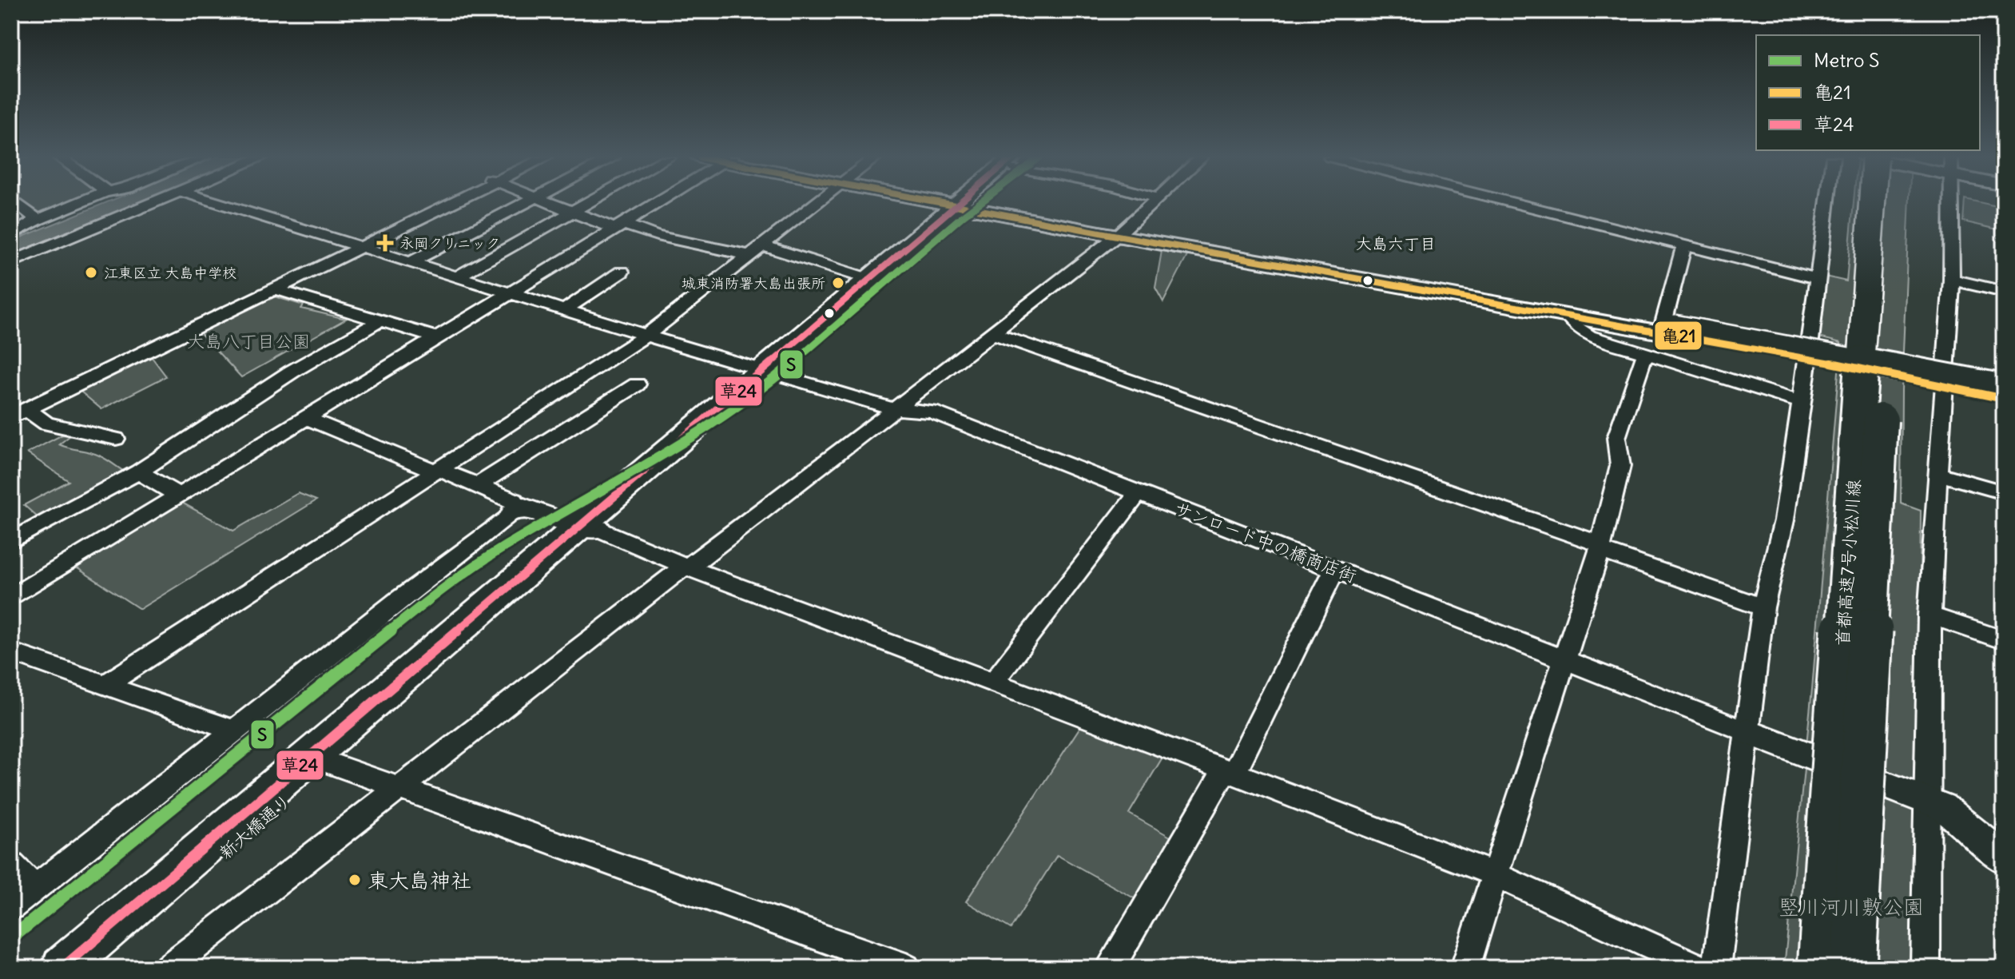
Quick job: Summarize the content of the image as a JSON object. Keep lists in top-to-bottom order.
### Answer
{
  "streets": {
    "highway": ["首都高速7号小松川線"],
    "main road": ["新大橋通り"],
    "street": ["サンロード中の橋商店街"]
  },
  "crossings": [
    ["サンロード中の橋商店街", "新大橋通り"]
  ],
  "districts": ["大島六丁目"],
  "parks": ["大島八丁目公園", "竪川河川敷公園"],
  "places": {
    "health": ["永岡クリニック"],
    "other": ["江東区立 大島中学校", "城東消防署大島出張所", "東大島神社"]
  },
  "lines": ["metro line S", "transit line 亀21", "transit line 草24"],
  "legend": ["Metro S", "亀21", "草24"]
}
